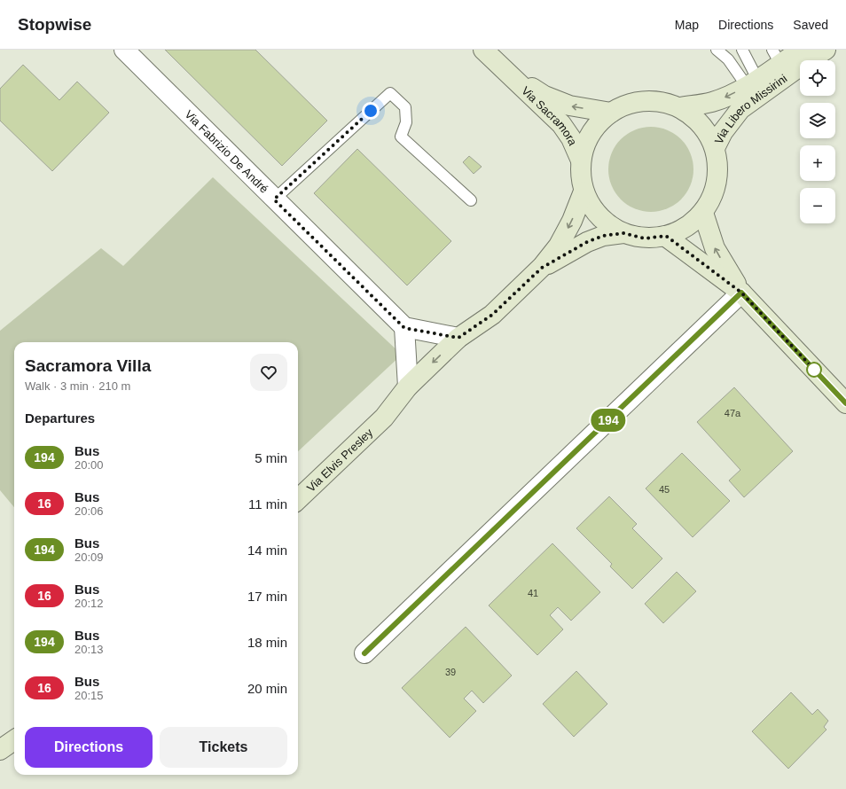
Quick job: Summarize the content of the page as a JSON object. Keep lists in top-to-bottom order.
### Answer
{
  "streets": {
    "street": [
      "Via Libero Missirini",
      "Via Sacramora",
      "Via Fabrizio De André",
      "Via Elvis Presley"
    ]
  },
  "one_way": ["Via Sacramora"],
  "lines": ["bus line 194"],
  "house_numbers": [
    "47a",
    "45",
    "41",
    "39"
  ],
  "page": {
    "header": "Stopwise",
    "nav": ["Map", "Directions", "Saved"],
    "on_map": "194",
    "map_buttons": ["+", "−"],
    "heading": [
      ["Sacramora Villa", "Walk · 3 min · 210 m"],
      "Departures"
    ],
    "list": [
      {
        "mark": "194",
        "name": "Bus",
        "note": "20:00",
        "value": "5 min"
      },
      {
        "mark": "16",
        "name": "Bus",
        "note": "20:06",
        "value": "11 min"
      },
      {
        "mark": "194",
        "name": "Bus",
        "note": "20:09",
        "value": "14 min"
      },
      {
        "mark": "16",
        "name": "Bus",
        "note": "20:12",
        "value": "17 min"
      },
      {
        "mark": "194",
        "name": "Bus",
        "note": "20:13",
        "value": "18 min"
      },
      {
        "mark": "16",
        "name": "Bus",
        "note": "20:15",
        "value": "20 min"
      }
    ],
    "buttons": ["Directions", "Tickets"]
  }
}
